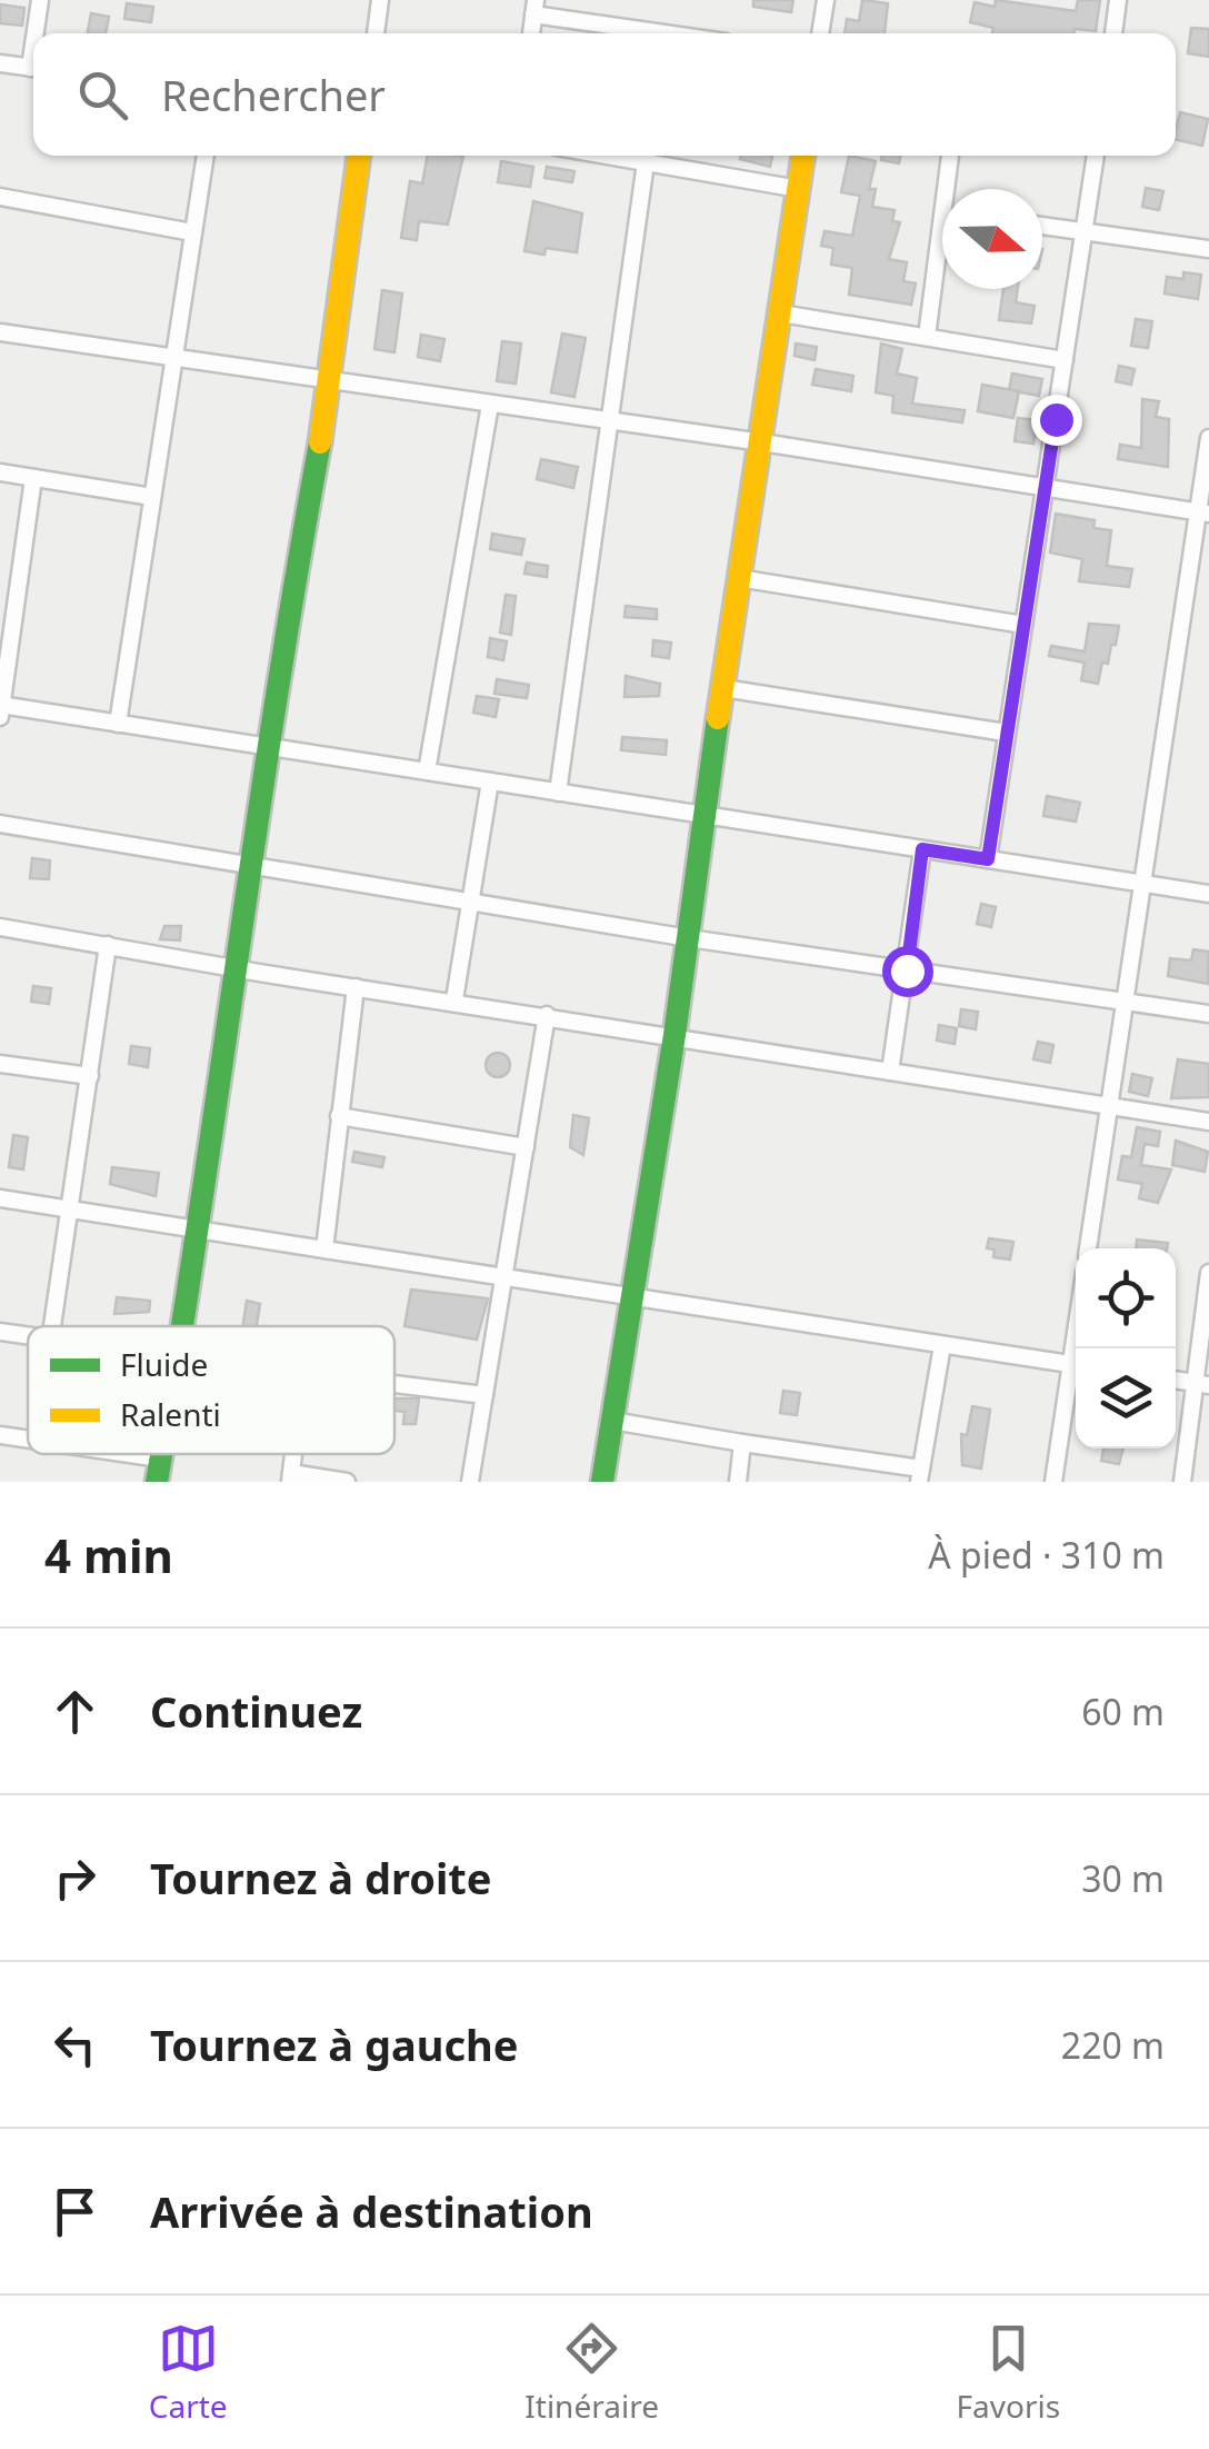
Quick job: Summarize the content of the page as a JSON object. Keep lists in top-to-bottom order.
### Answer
{
  "legend": ["Fluide", "Ralenti"],
  "north": "right",
  "page": {
    "search": "Rechercher",
    "heading": ["4 min", "À pied · 310 m"],
    "list": [
      ["Continuez", "60 m"],
      ["Tournez à droite", "30 m"],
      ["Tournez à gauche", "220 m"],
      "Arrivée à destination"
    ],
    "nav": ["Carte", "Itinéraire", "Favoris"]
  }
}
